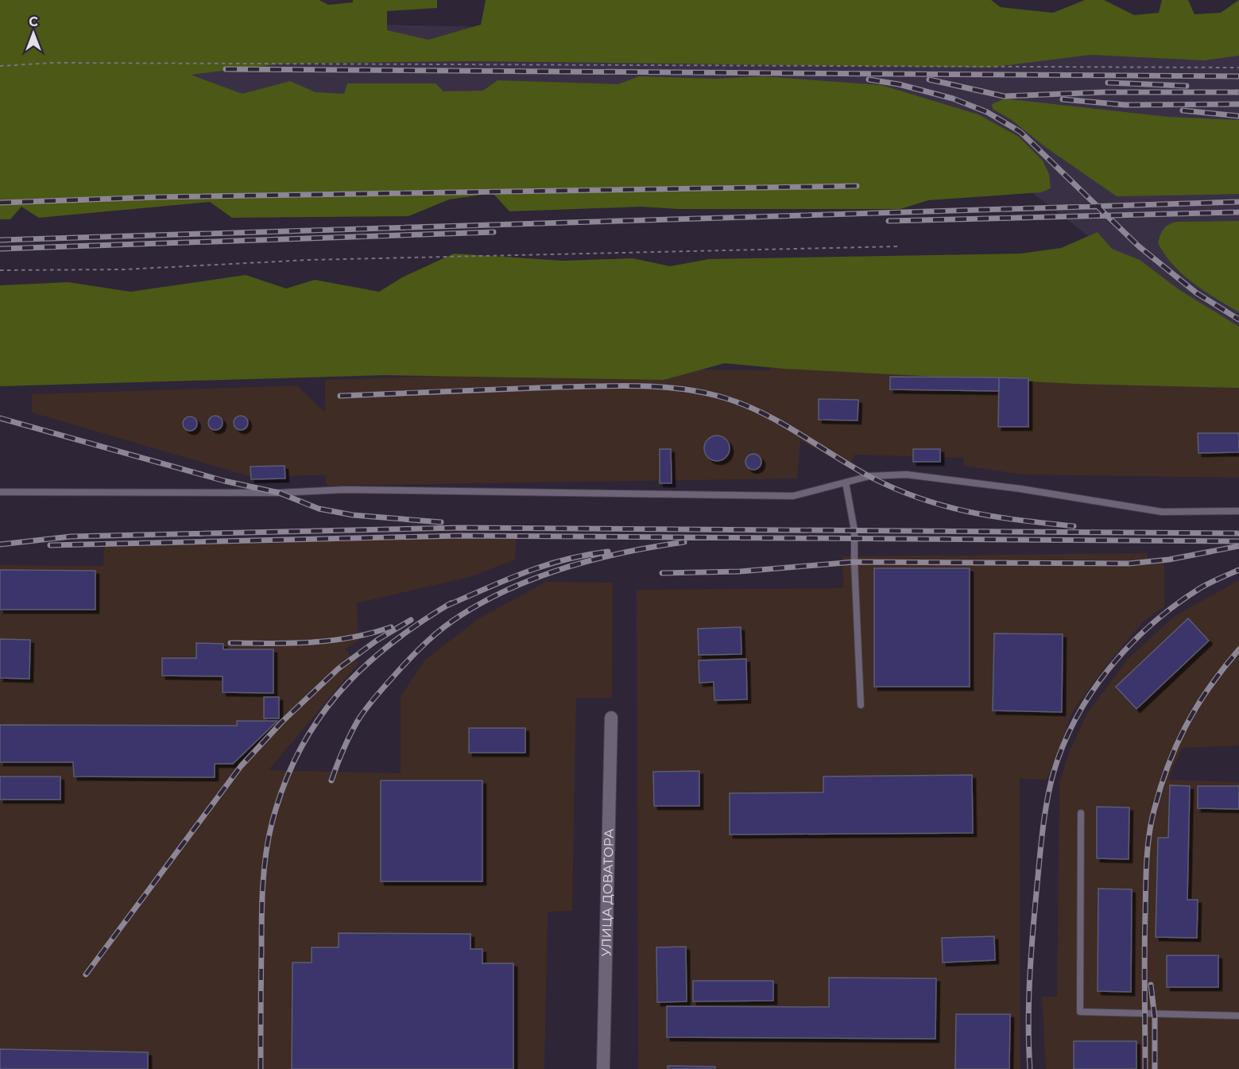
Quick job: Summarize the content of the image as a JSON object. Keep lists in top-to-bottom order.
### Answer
{
  "streets": {
    "street": ["УЛИЦА ДОВАТОРА"]
  },
  "north": "top"
}
